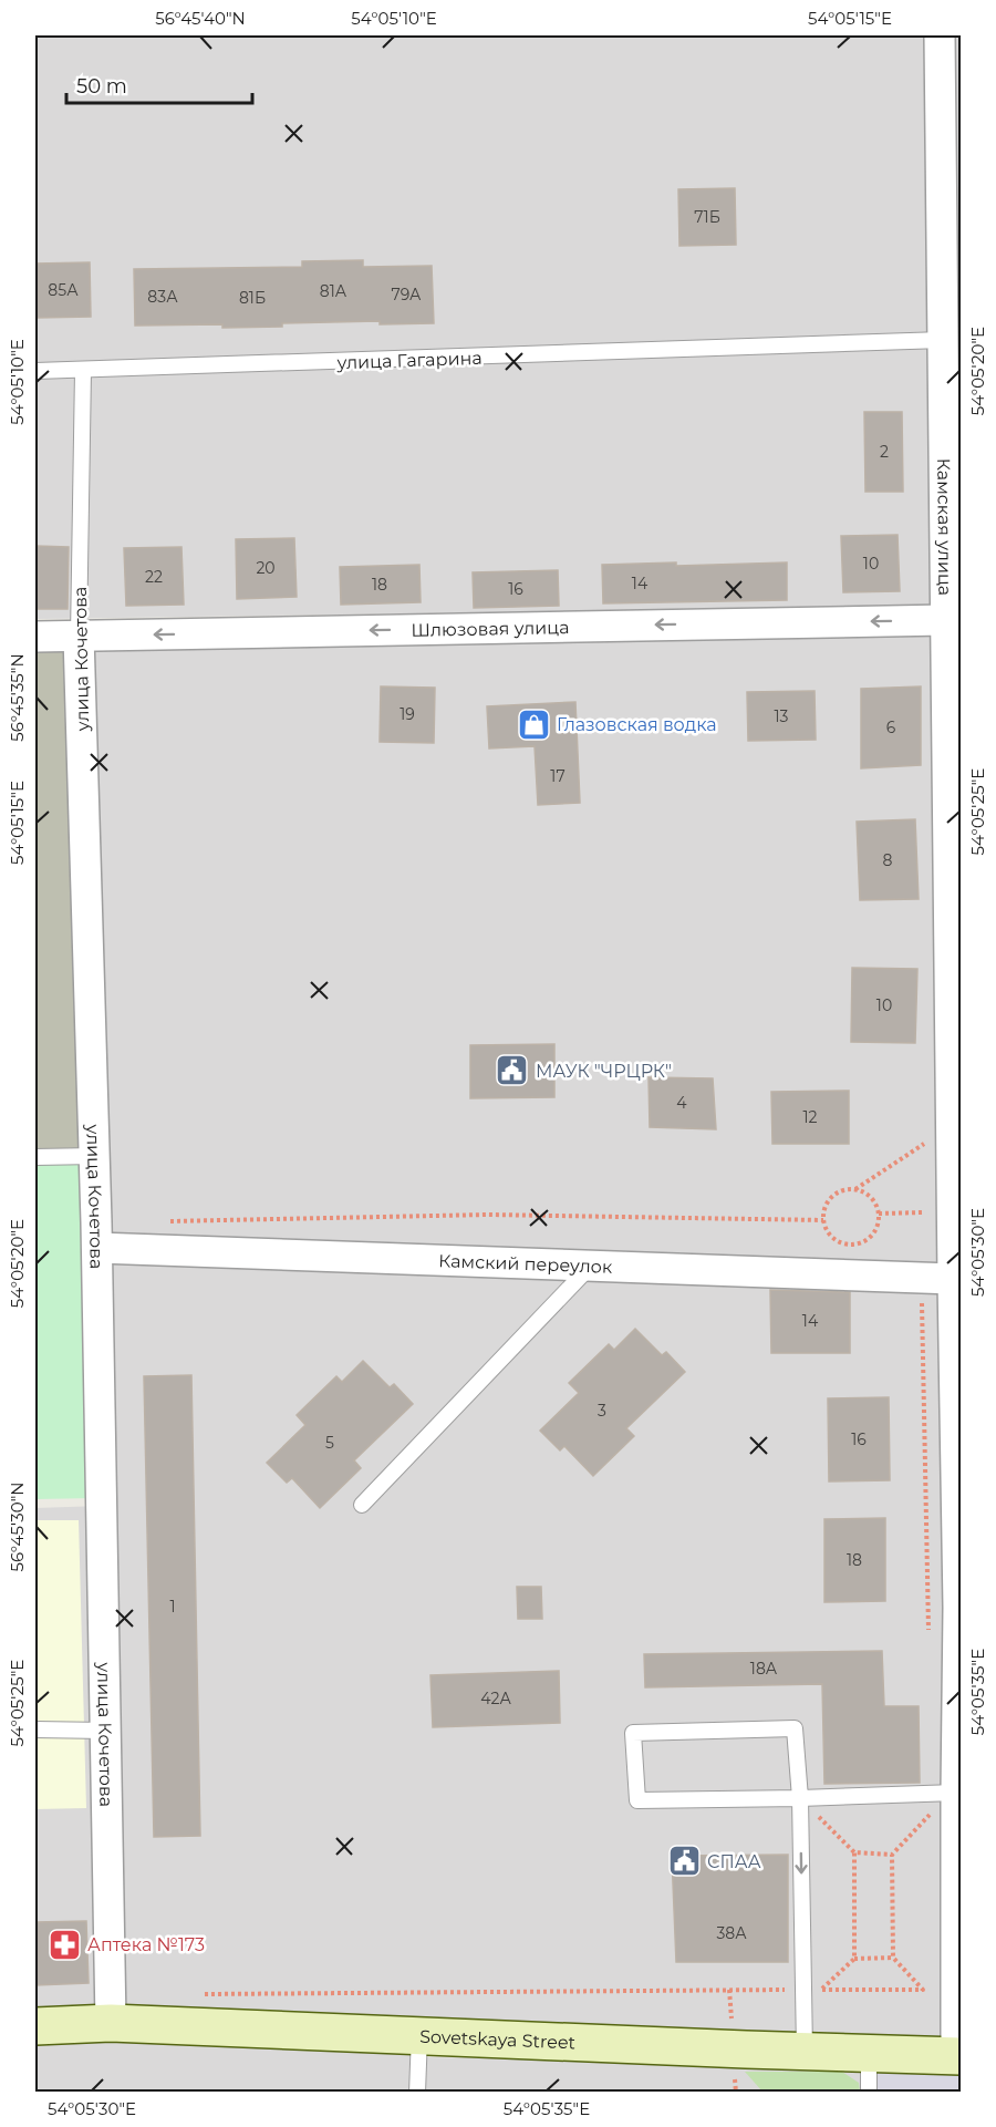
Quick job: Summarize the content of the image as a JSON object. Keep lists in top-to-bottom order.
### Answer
{
  "streets": {
    "main road": ["Sovetskaya Street"],
    "street": [
      "Камская улица",
      "Шлюзовая улица",
      "улица Кочетова",
      "Камский переулок"
    ],
    "lane": ["улица Гагарина"]
  },
  "crossings": [
    ["улица Гагарина", "Камская улица"],
    ["улица Гагарина", "улица Кочетова"],
    ["Камская улица", "Шлюзовая улица"],
    ["Камская улица", "Камский переулок"],
    ["Камская улица", "Sovetskaya Street"],
    ["Шлюзовая улица", "улица Кочетова"],
    ["улица Кочетова", "Камский переулок"],
    ["улица Кочетова", "Sovetskaya Street"]
  ],
  "one_way": ["Шлюзовая улица"],
  "places": {
    "shop": ["Глазовская водка"],
    "public building": ["МАУК \"ЧРЦРК\"", "СПАА"],
    "pharmacy": ["Аптека №173"]
  },
  "house_numbers": [
    "71Б",
    "85А",
    "81А",
    "79А",
    "83А",
    "81Б",
    "2",
    "10",
    "20",
    "22",
    "14",
    "18",
    "16",
    "19",
    "13",
    "6",
    "17",
    "8",
    "10",
    "4",
    "12",
    "14",
    "3",
    "16",
    "5",
    "18",
    "1",
    "18А",
    "42А",
    "38А"
  ],
  "scale_bar": "50 m",
  "coordinates": [
    "56°45'40\"N",
    "54°05'10\"E",
    "54°05'15\"E",
    "54°05'20\"E",
    "56°45'35\"N",
    "54°05'25\"E",
    "54°05'30\"E",
    "56°45'30\"N",
    "54°05'35\"E"
  ]
}
